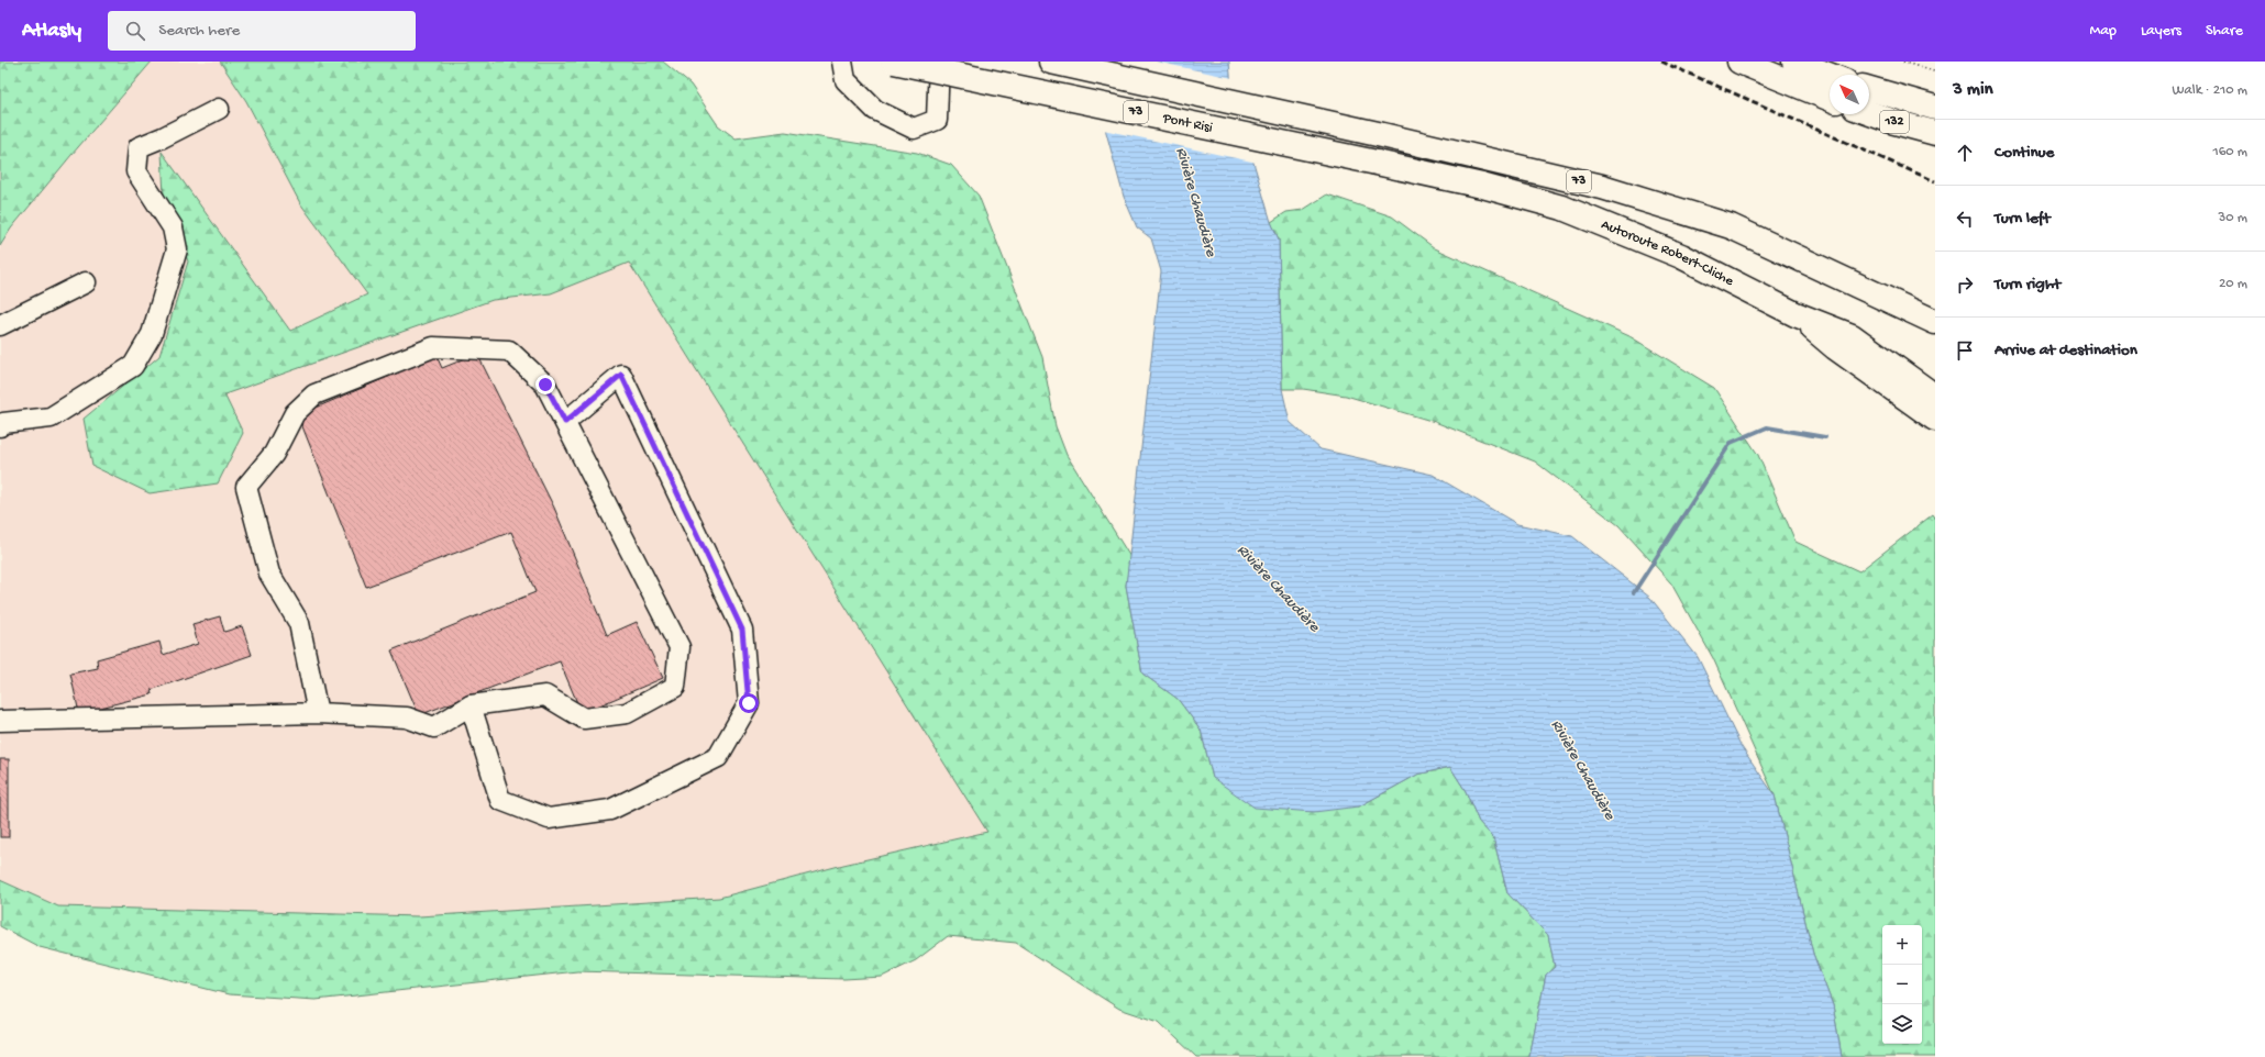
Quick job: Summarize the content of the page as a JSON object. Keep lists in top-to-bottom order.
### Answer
{
  "streets": {
    "main road": [
      "73",
      "132",
      "Pont Risi",
      "Autoroute Robert-Cliche"
    ]
  },
  "crossings": [
    ["Pont Risi", "Autoroute Robert-Cliche"]
  ],
  "water": ["Rivière Chaudière"],
  "north": "top left",
  "page": {
    "header": "Atlasly",
    "search": "Search here",
    "nav": ["Map", "Layers", "Share"],
    "heading": ["3 min", "Walk · 210 m"],
    "list": [
      ["Continue", "160 m"],
      ["Turn left", "30 m"],
      ["Turn right", "20 m"],
      "Arrive at destination"
    ],
    "map_buttons": ["+", "−"]
  }
}
